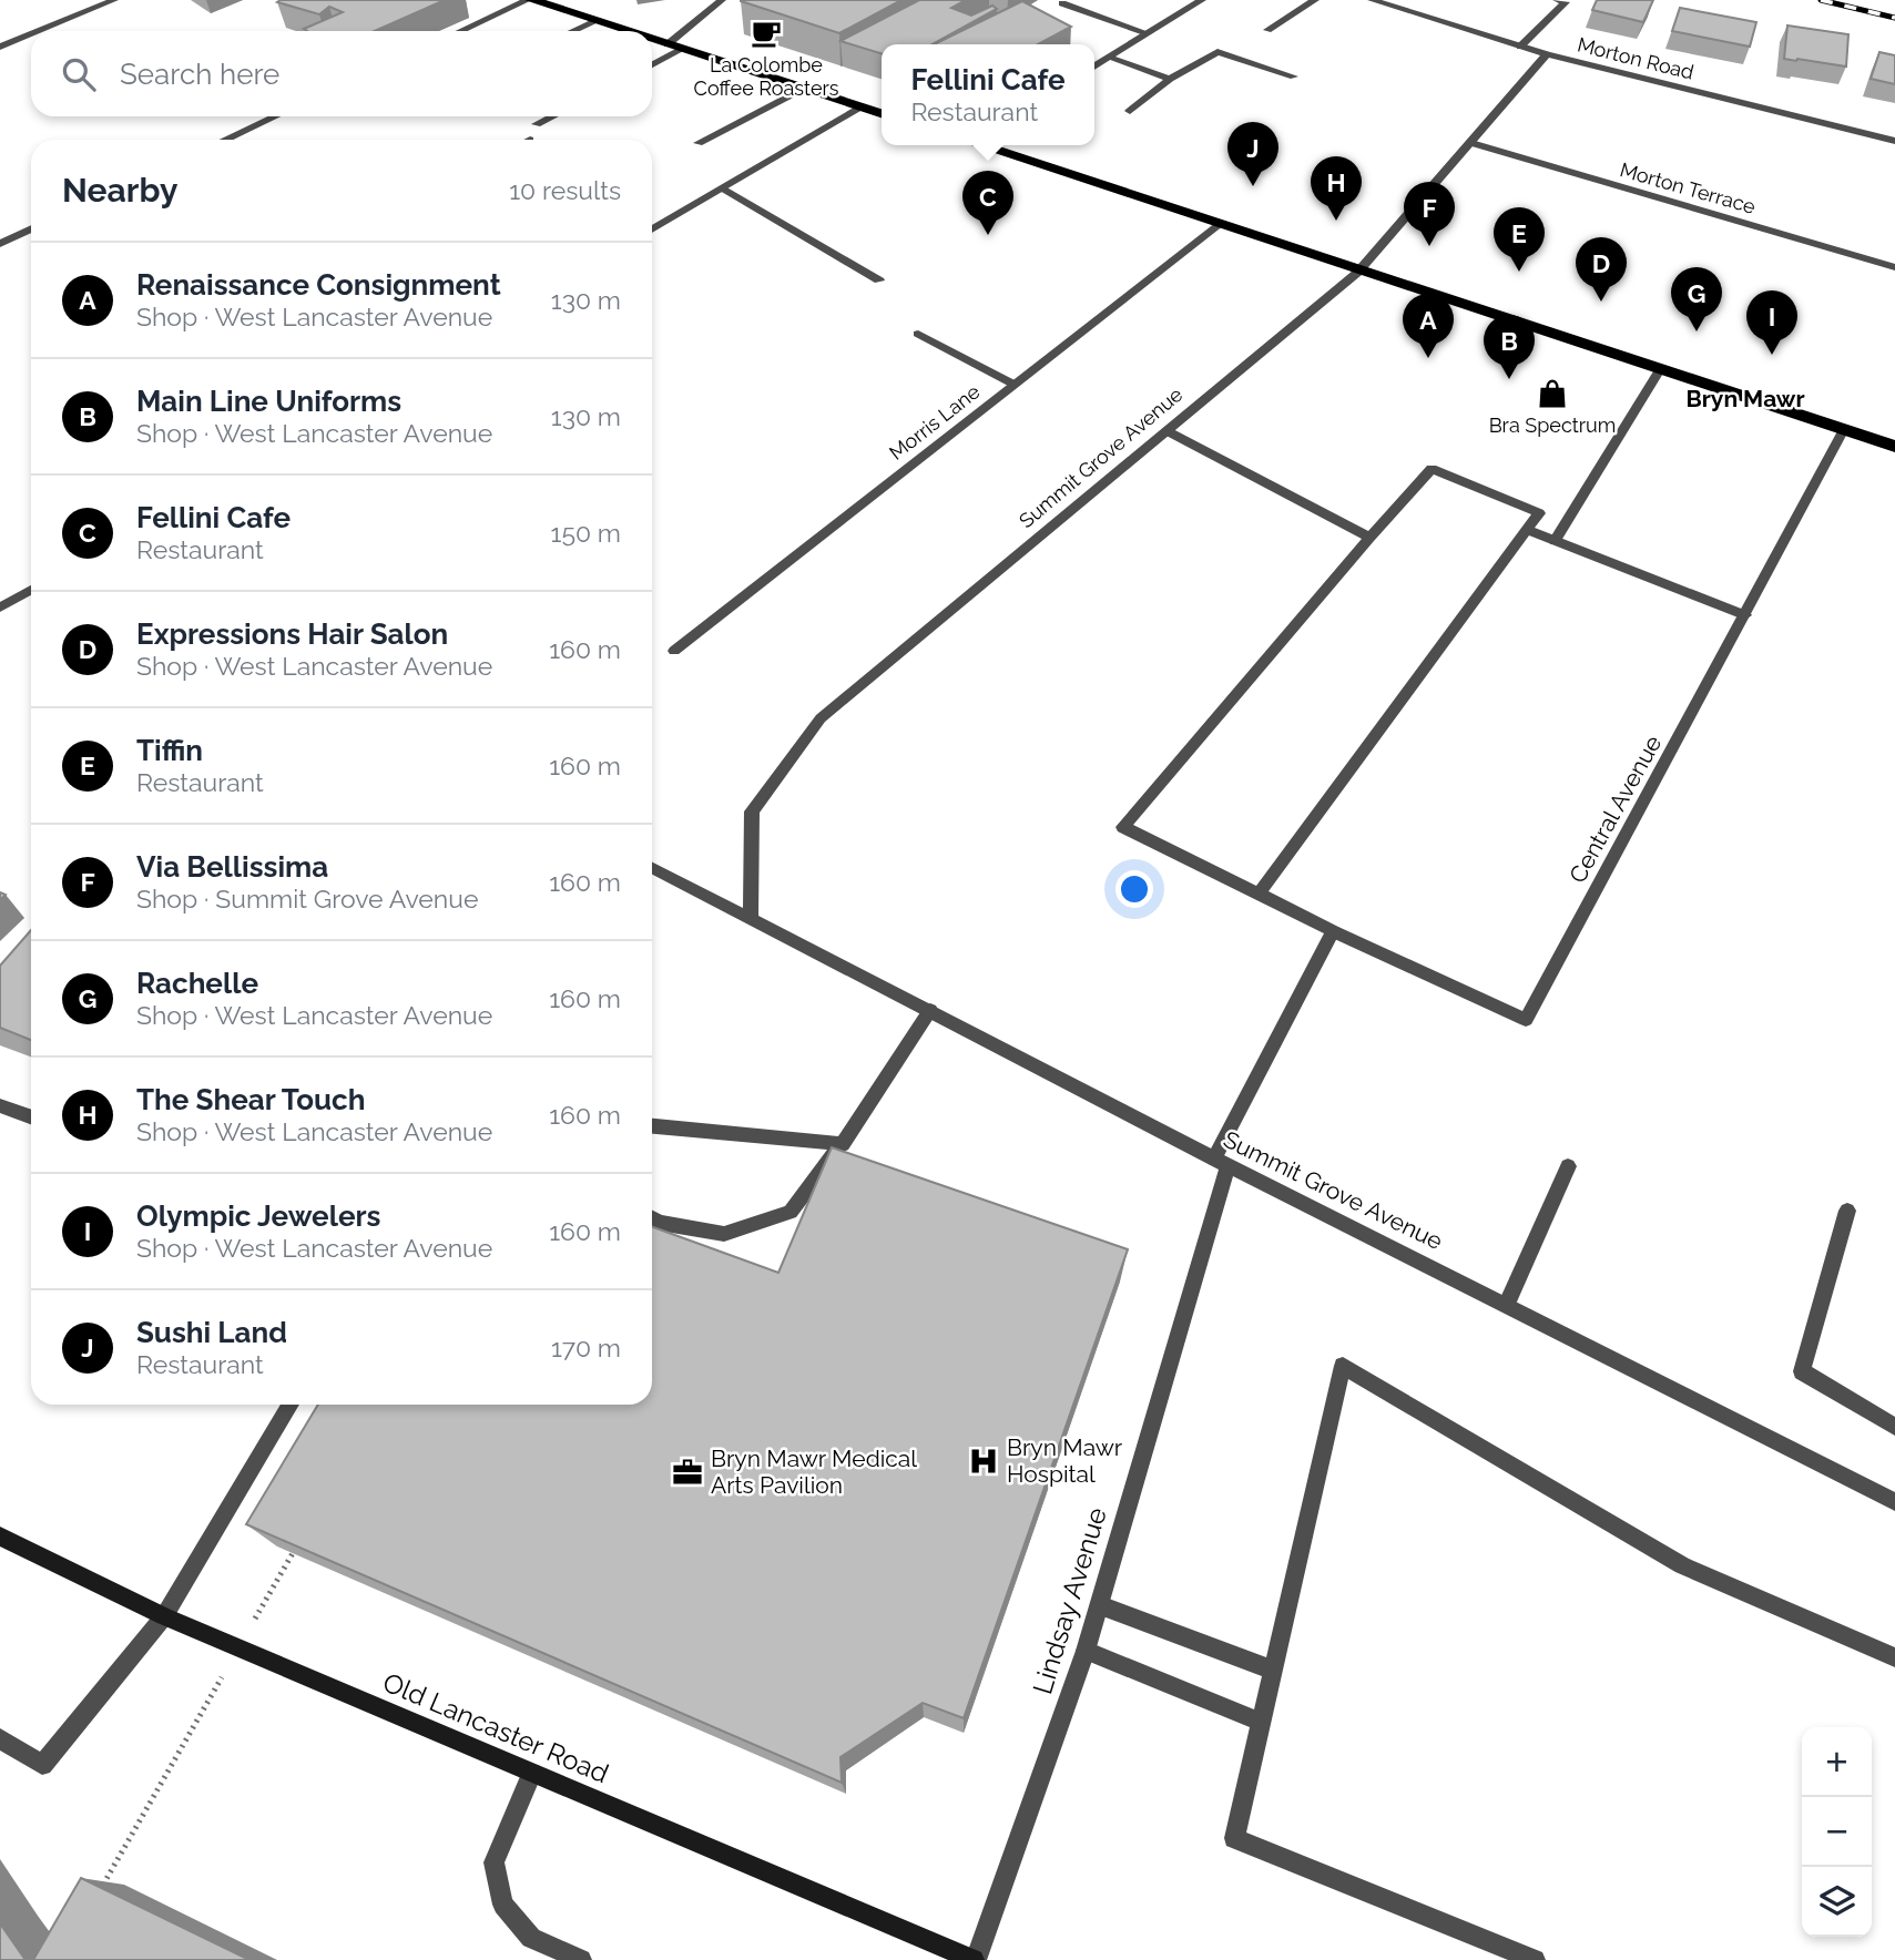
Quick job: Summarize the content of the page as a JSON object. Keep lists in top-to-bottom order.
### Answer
{
  "streets": {
    "street": [
      "Morton Road",
      "Morton Terrace",
      "Morris Lane",
      "Summit Grove Avenue",
      "Central Avenue",
      "Lindsay Avenue",
      "Old Lancaster Road"
    ]
  },
  "crossings": [
    ["Morton Road", "Summit Grove Avenue"],
    ["Morton Terrace", "Summit Grove Avenue"],
    ["Summit Grove Avenue", "Lindsay Avenue"],
    ["Central Avenue", "Lindsay Avenue"],
    ["Lindsay Avenue", "Old Lancaster Road"]
  ],
  "districts": ["Bryn Mawr"],
  "places": {
    "cafe": ["La Colombe Coffee Roasters"],
    "shop": ["Bra Spectrum"],
    "hospital": ["Bryn Mawr Hospital"],
    "office": ["Bryn Mawr Medical Arts Pavilion"]
  },
  "page": {
    "search": "Search here",
    "popup": ["Fellini Cafe", "Restaurant"],
    "pins": [
      "J",
      "H",
      "C",
      "F",
      "E",
      "D",
      "G",
      "I",
      "A",
      "B"
    ],
    "heading": ["Nearby", "10 results"],
    "list": [
      {
        "mark": "A",
        "name": "Renaissance Consignment",
        "note": "Shop · West Lancaster Avenue",
        "value": "130 m"
      },
      {
        "mark": "B",
        "name": "Main Line Uniforms",
        "note": "Shop · West Lancaster Avenue",
        "value": "130 m"
      },
      {
        "mark": "C",
        "name": "Fellini Cafe",
        "note": "Restaurant",
        "value": "150 m"
      },
      {
        "mark": "D",
        "name": "Expressions Hair Salon",
        "note": "Shop · West Lancaster Avenue",
        "value": "160 m"
      },
      {
        "mark": "E",
        "name": "Tiffin",
        "note": "Restaurant",
        "value": "160 m"
      },
      {
        "mark": "F",
        "name": "Via Bellissima",
        "note": "Shop · Summit Grove Avenue",
        "value": "160 m"
      },
      {
        "mark": "G",
        "name": "Rachelle",
        "note": "Shop · West Lancaster Avenue",
        "value": "160 m"
      },
      {
        "mark": "H",
        "name": "The Shear Touch",
        "note": "Shop · West Lancaster Avenue",
        "value": "160 m"
      },
      {
        "mark": "I",
        "name": "Olympic Jewelers",
        "note": "Shop · West Lancaster Avenue",
        "value": "160 m"
      },
      {
        "mark": "J",
        "name": "Sushi Land",
        "note": "Restaurant",
        "value": "170 m"
      }
    ],
    "map_buttons": ["+", "−"]
  }
}
